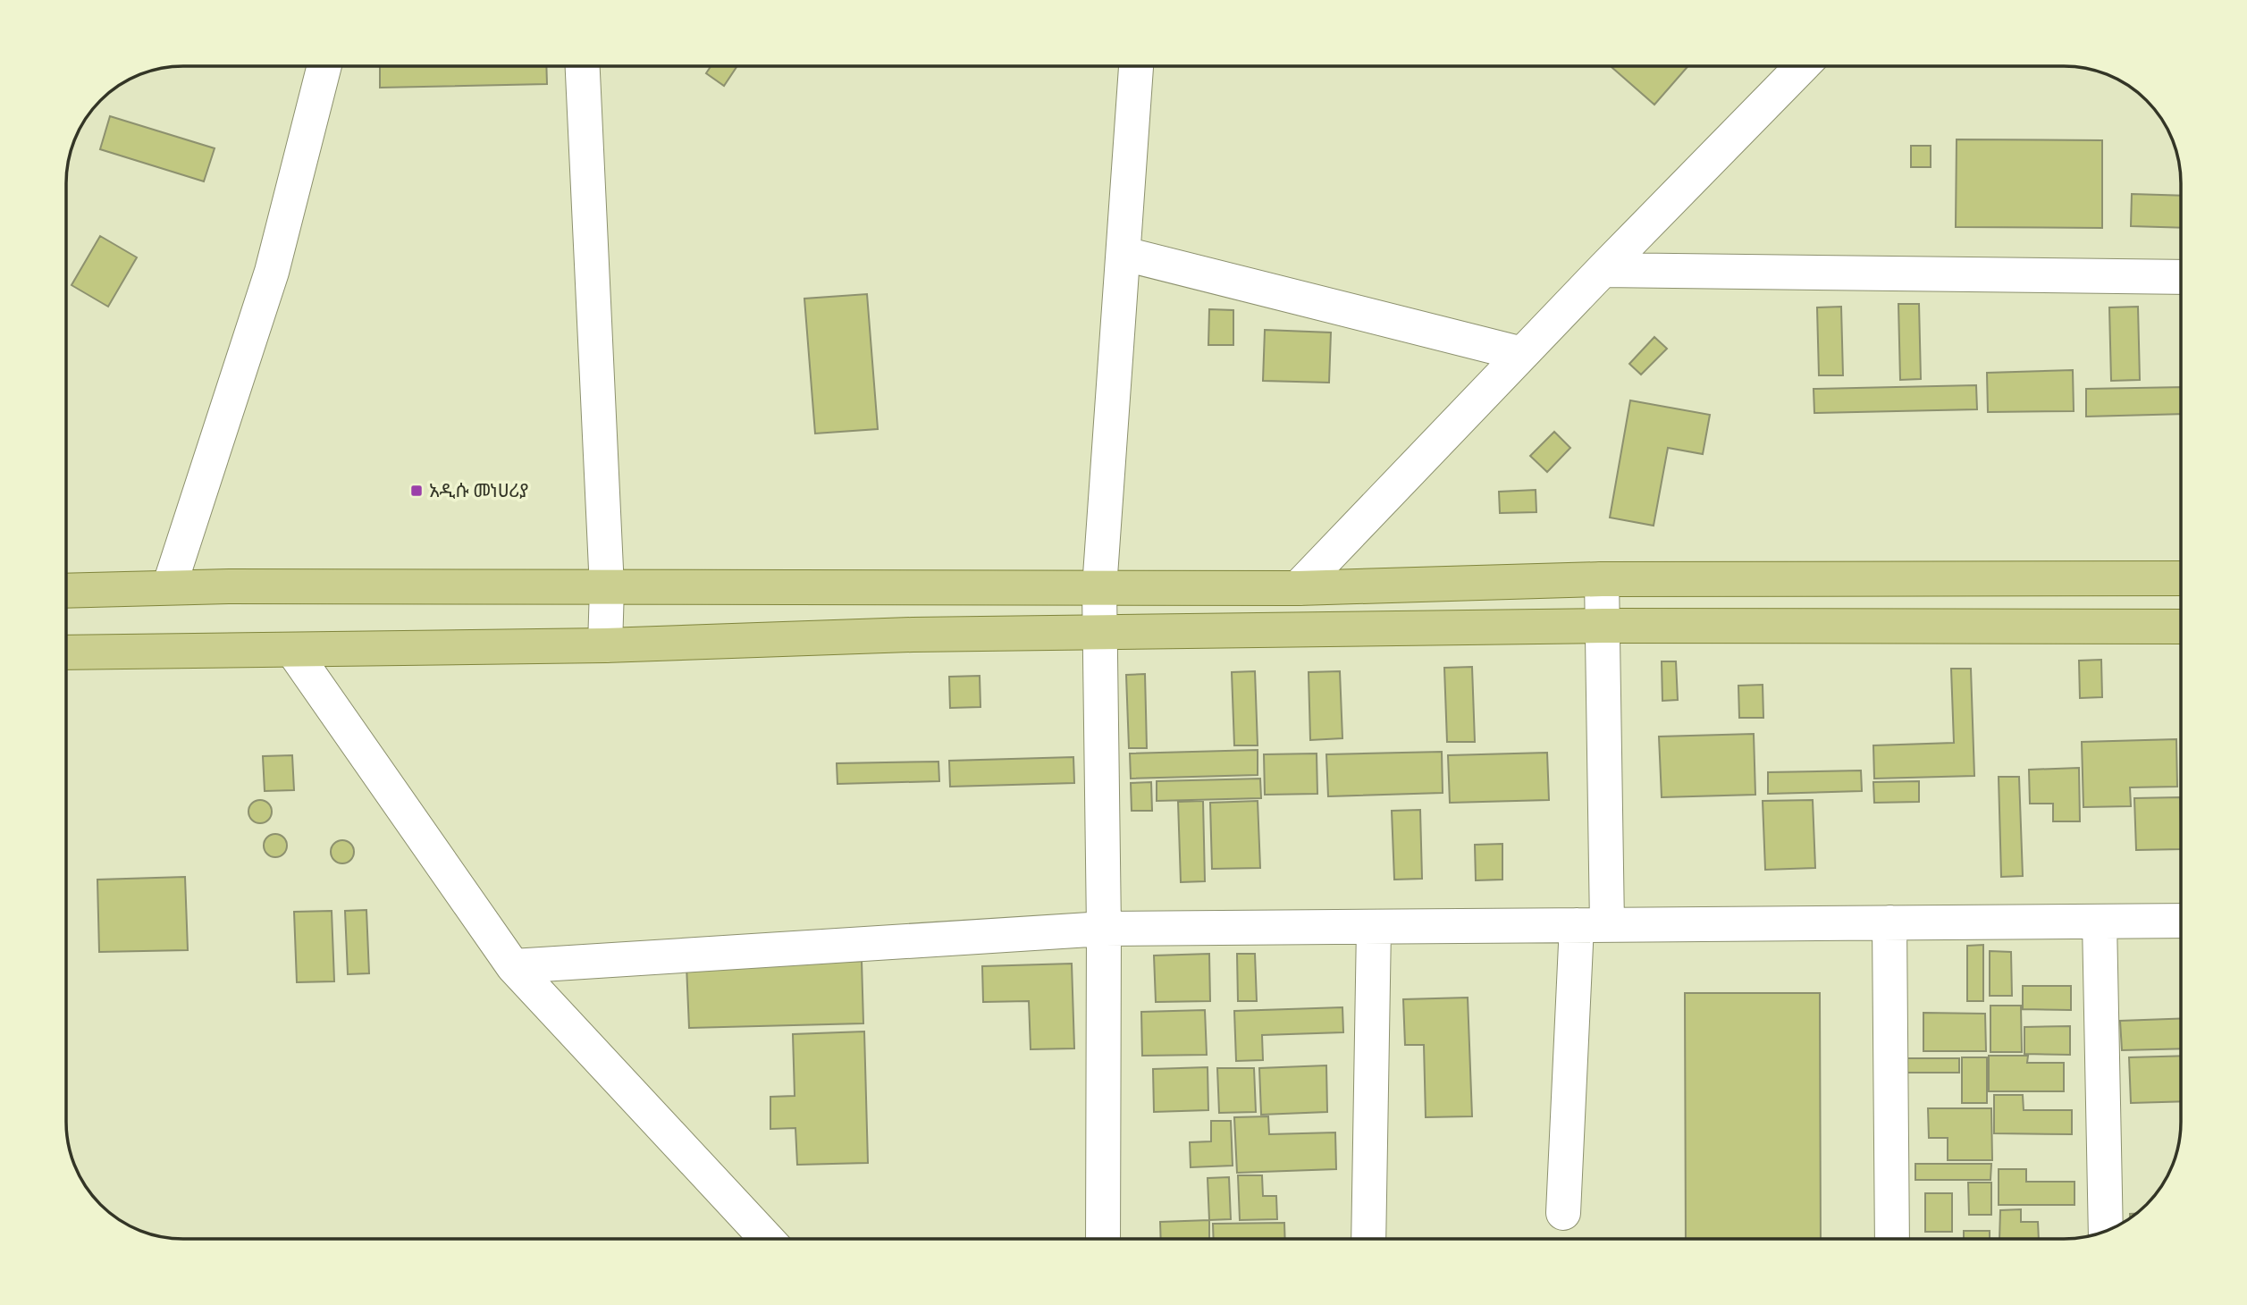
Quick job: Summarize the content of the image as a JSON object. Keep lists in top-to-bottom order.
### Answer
{
  "places": {
    "transit": ["አዲሱ መነሀሪያ"]
  }
}
